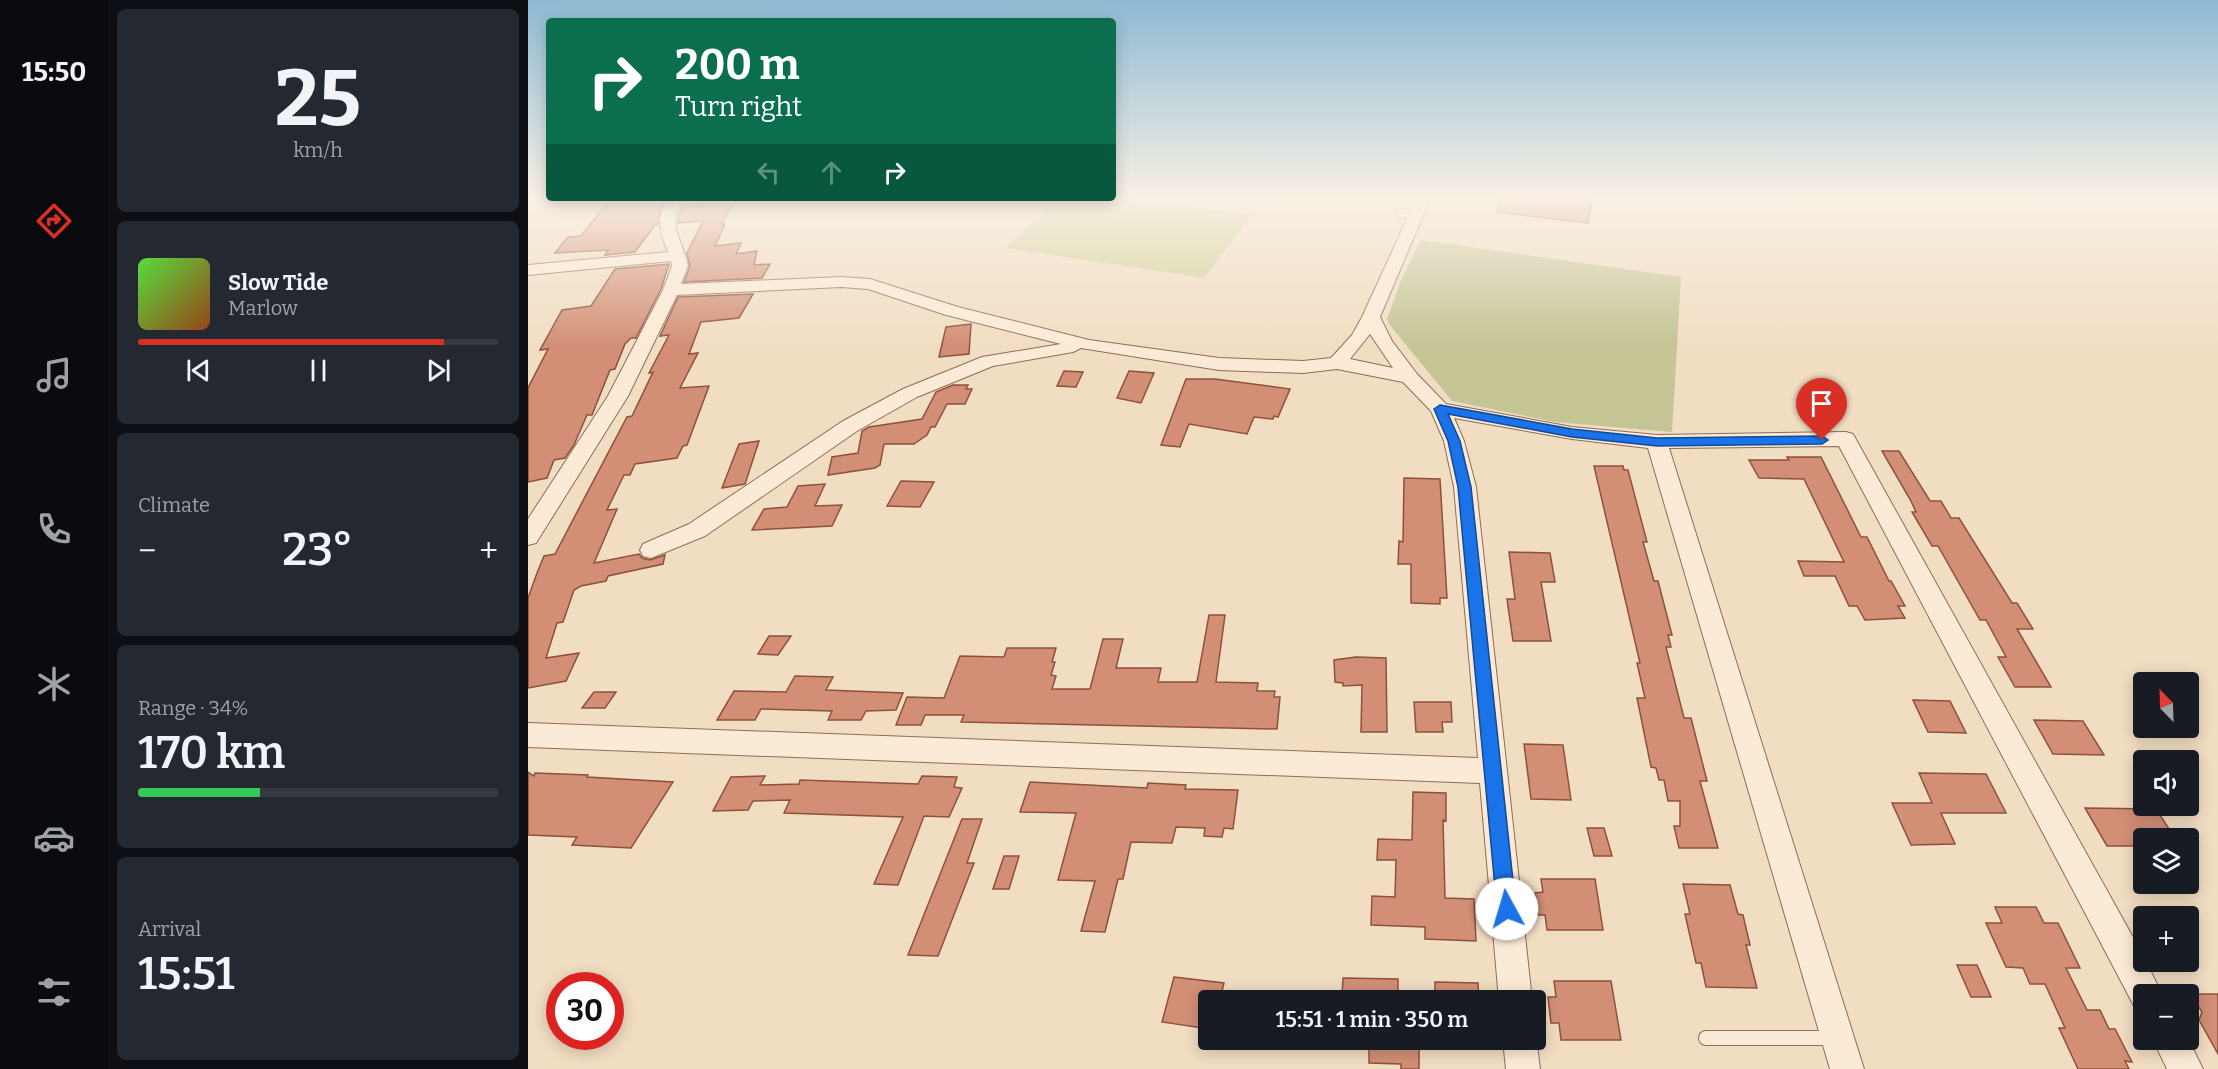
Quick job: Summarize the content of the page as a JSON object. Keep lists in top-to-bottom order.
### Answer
{
  "north": "top left",
  "page": {
    "tabs": "15:50",
    "tile": [
      ["25", "km/h"],
      "Climate",
      ["Range · 34%", "170 km"],
      ["Arrival", "15:51"]
    ],
    "turn": ["200 m", "Turn right"],
    "song": ["Slow Tide", "Marlow"],
    "heat": ["−", "23°", "+"],
    "map_buttons": ["+", "−"],
    "limit": "30",
    "trip": "15:51 · 1 min · 350 m"
  }
}
